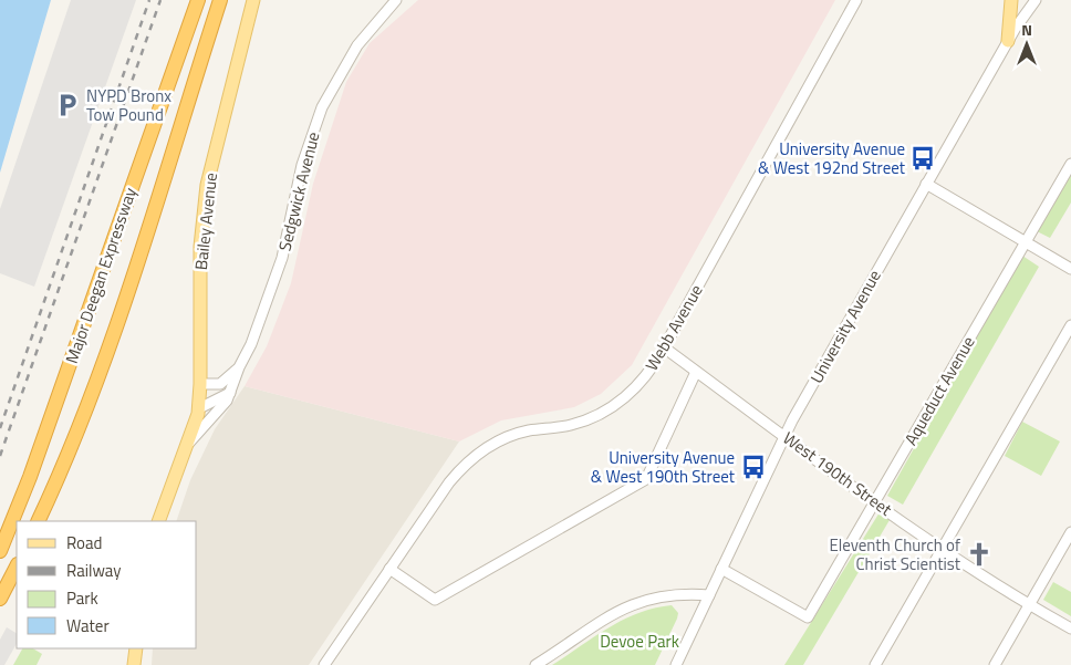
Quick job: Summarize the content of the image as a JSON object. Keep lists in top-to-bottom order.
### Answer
{
  "streets": {
    "highway": ["Major Deegan Expressway"],
    "main road": ["Sedgwick Avenue", "Bailey Avenue"],
    "street": [
      "University Avenue",
      "Webb Avenue",
      "Aqueduct Avenue",
      "West 190th Street"
    ]
  },
  "crossings": [
    ["Sedgwick Avenue", "Bailey Avenue"],
    ["University Avenue", "Aqueduct Avenue"],
    ["University Avenue", "West 190th Street"],
    ["Webb Avenue", "West 190th Street"],
    ["Aqueduct Avenue", "West 190th Street"]
  ],
  "parks": ["Devoe Park"],
  "places": {
    "parking": ["NYPD Bronx Tow Pound"],
    "bus stop": ["University Avenue & West 192nd Street", "University Avenue & West 190th Street"],
    "church": ["Eleventh Church of Christ Scientist"]
  },
  "legend": [
    "Road",
    "Railway",
    "Park",
    "Water"
  ],
  "north": "top"
}
